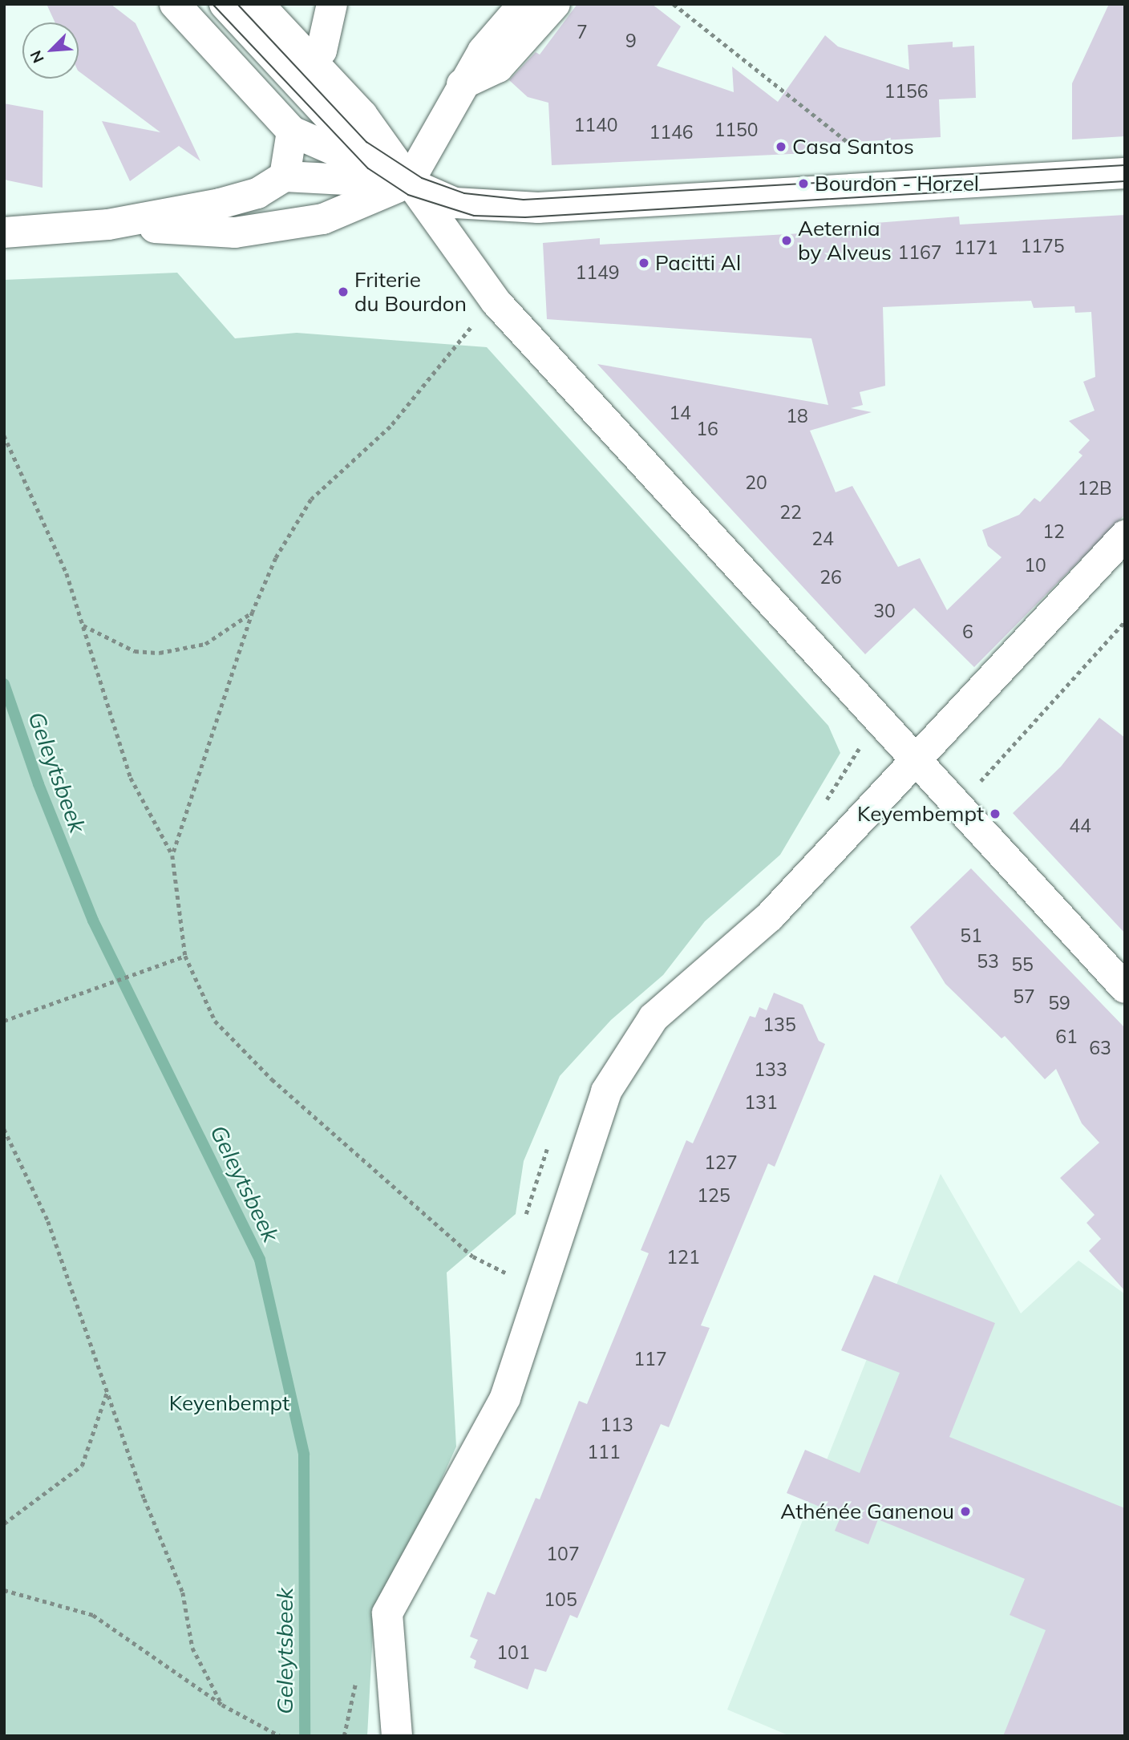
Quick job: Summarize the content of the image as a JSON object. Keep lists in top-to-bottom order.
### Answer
{
  "water": ["Geleytsbeek"],
  "parks": ["Keyenbempt"],
  "places": [
    "Casa Santos",
    "Bourdon - Horzel",
    "Aeternia by Alveus",
    "Pacitti Al",
    "Friterie du Bourdon",
    "Keyembempt",
    "Athénée Ganenou"
  ],
  "house_numbers": [
    "7",
    "9",
    "1156",
    "1140",
    "1150",
    "1146",
    "1175",
    "1171",
    "1167",
    "1149",
    "14",
    "18",
    "16",
    "20",
    "12B",
    "22",
    "12",
    "24",
    "10",
    "26",
    "30",
    "6",
    "44",
    "51",
    "53",
    "55",
    "57",
    "59",
    "135",
    "61",
    "63",
    "133",
    "131",
    "127",
    "125",
    "121",
    "117",
    "113",
    "111",
    "107",
    "105",
    "101"
  ],
  "north": "bottom left"
}
